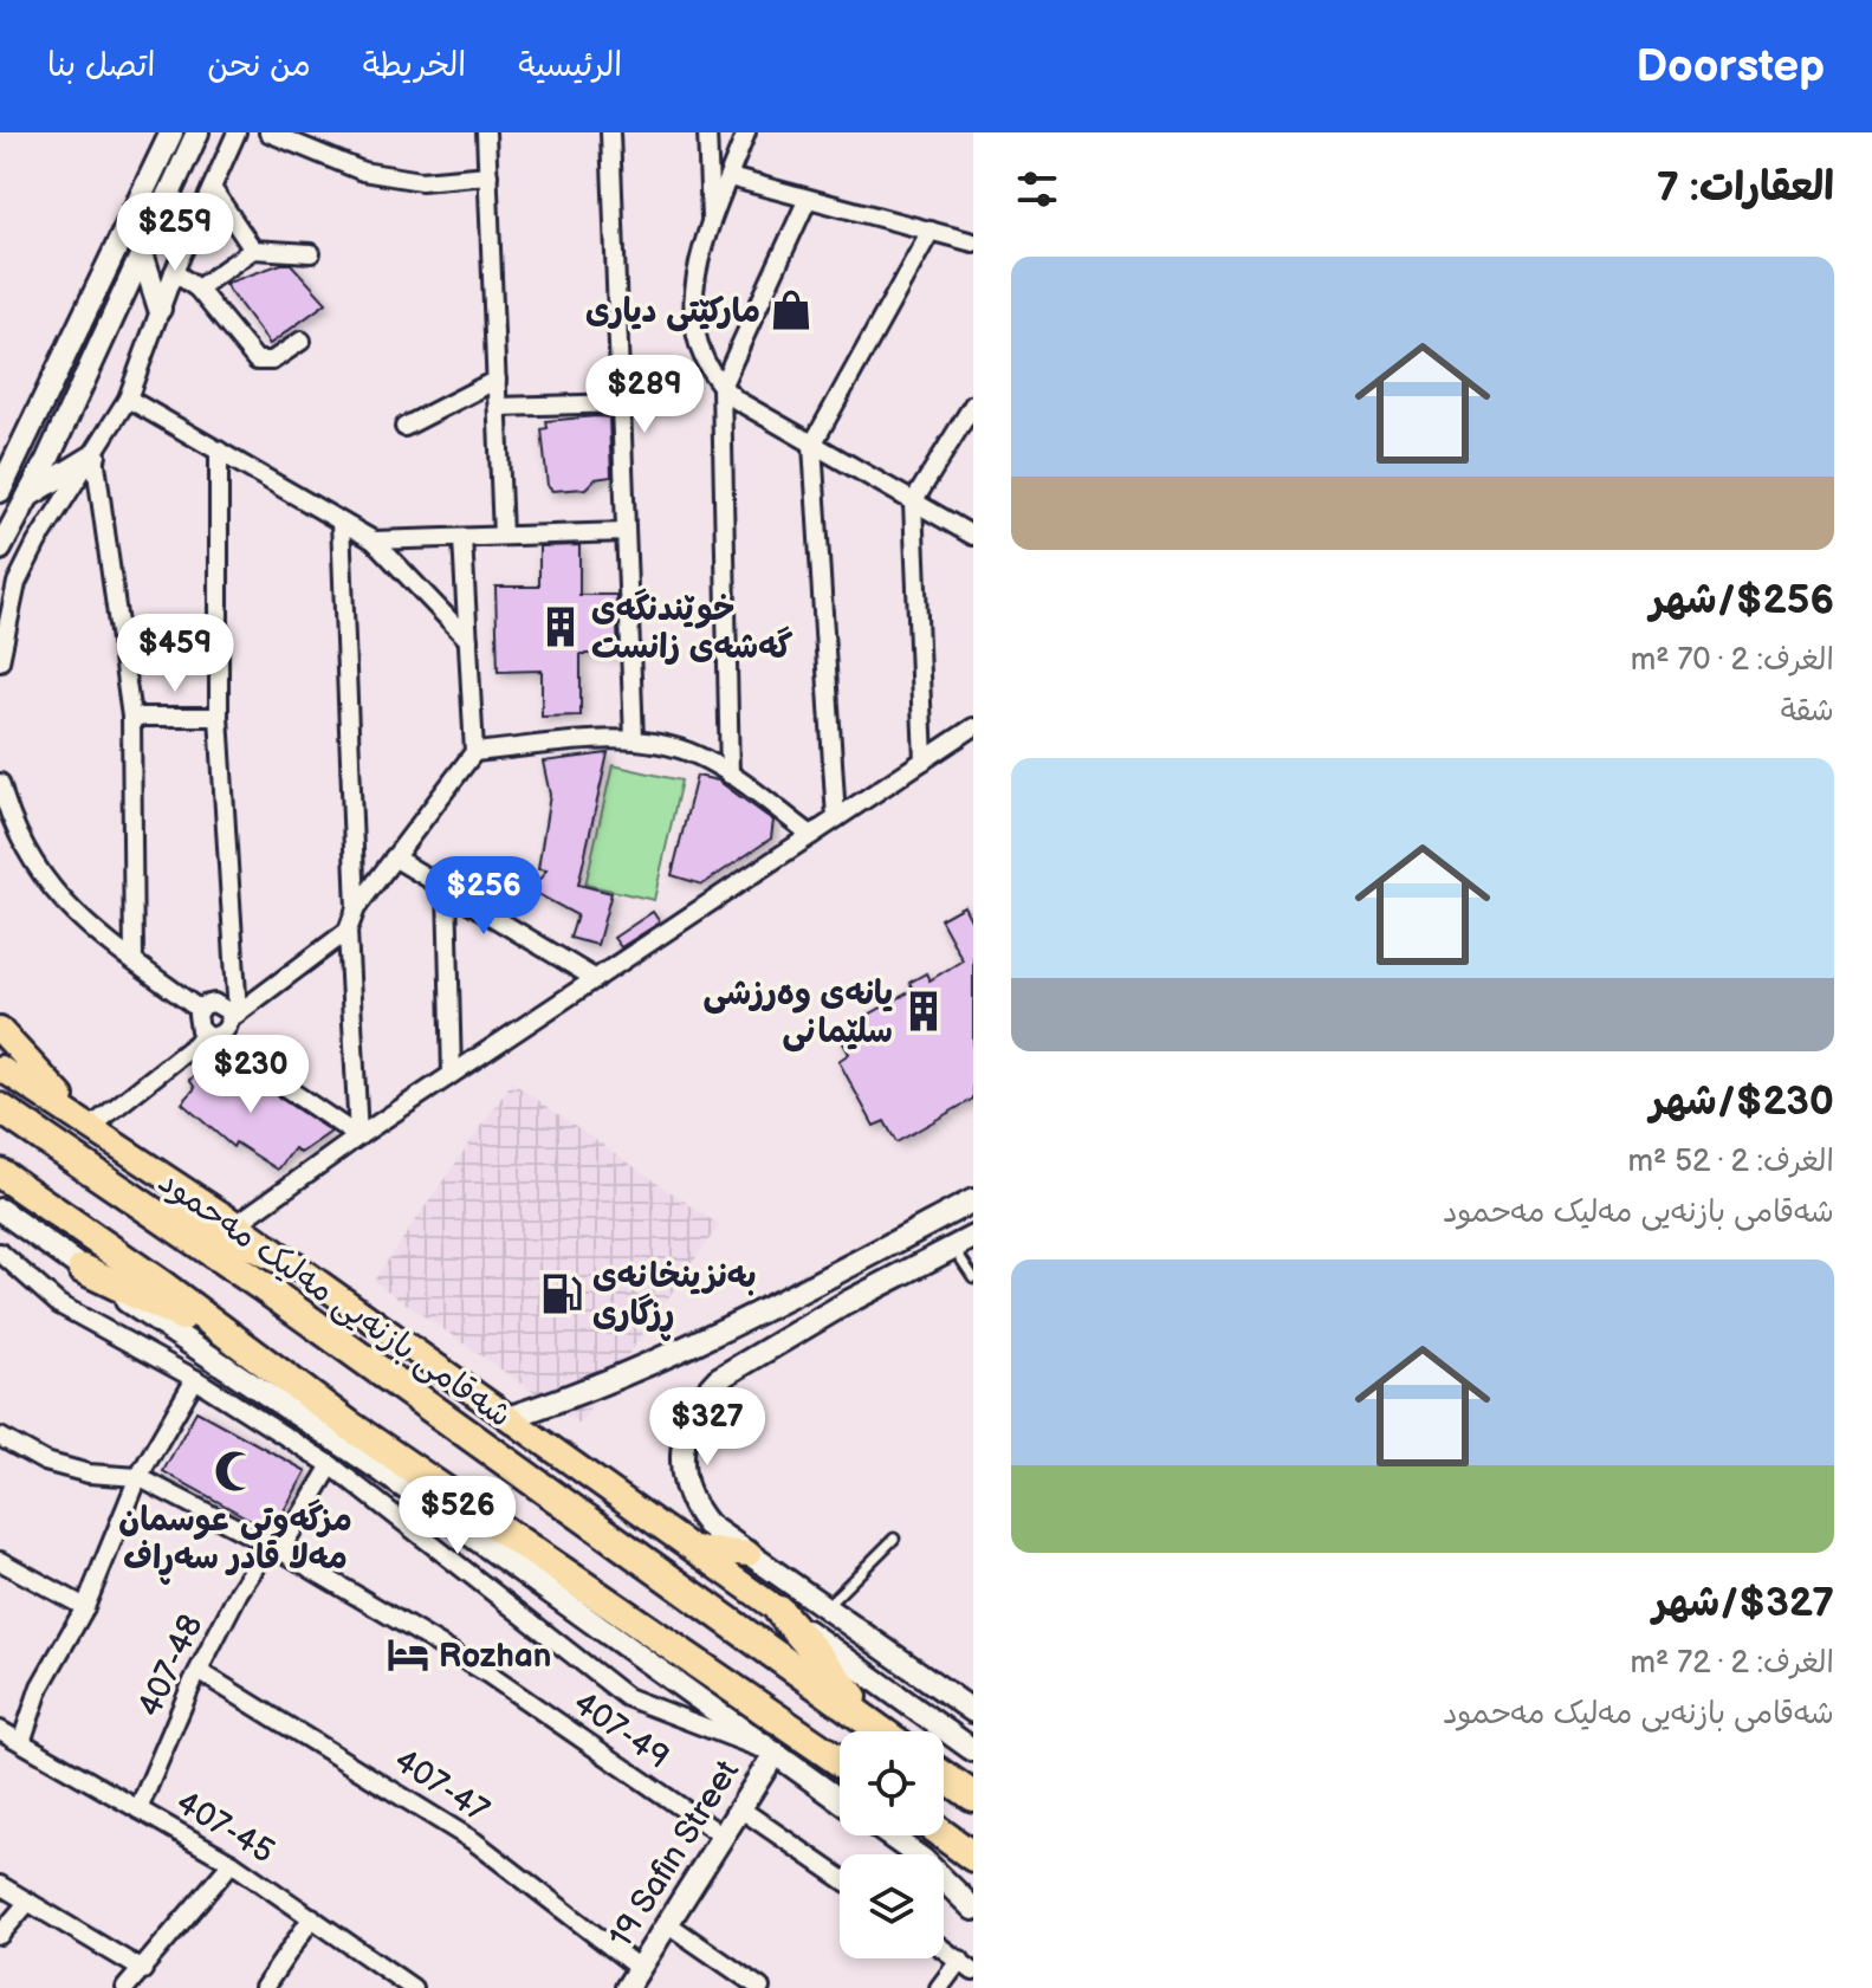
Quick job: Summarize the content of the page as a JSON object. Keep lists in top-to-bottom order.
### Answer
{
  "streets": {
    "highway": ["شەقامی بازنەیی مەلیک مەحمود"],
    "main road": ["19 Safin Street"],
    "street": [
      "407-48",
      "407-49",
      "407-47",
      "407-45"
    ]
  },
  "crossings": [
    ["407-48", "407-49"],
    ["407-48", "407-47"],
    ["407-48", "407-45"],
    ["407-49", "19 Safin Street"],
    ["407-47", "19 Safin Street"]
  ],
  "places": {
    "shop": ["مارکێتی دیاری"],
    "building": ["خوێندنگەی گەشەی زانست", "یانەی وەرزشی سلێمانی"],
    "fuel station": ["بەنزینخانەی ڕزگاری"],
    "mosque": ["مزگەوتی عوسمان مەلا قادر سەڕاف"],
    "hotel": ["Rozhan"]
  },
  "page": {
    "header": "Doorstep",
    "nav": [
      "الرئيسية",
      "الخريطة",
      "من نحن",
      "اتصل بنا"
    ],
    "heading": "العقارات: 7",
    "price": [
      "$259",
      "$289",
      "$459",
      "$256",
      "$230",
      "$327",
      "$526"
    ],
    "list": [
      {
        "name": "$256/شهر",
        "note": "الغرف: 2 · 70 m² · شقة"
      },
      {
        "name": "$230/شهر",
        "note": "الغرف: 2 · 52 m² · شەقامی بازنەیی مەلیک مەحمود"
      },
      {
        "name": "$327/شهر",
        "note": "الغرف: 2 · 72 m² · شەقامی بازنەیی مەلیک مەحمود"
      }
    ]
  }
}
